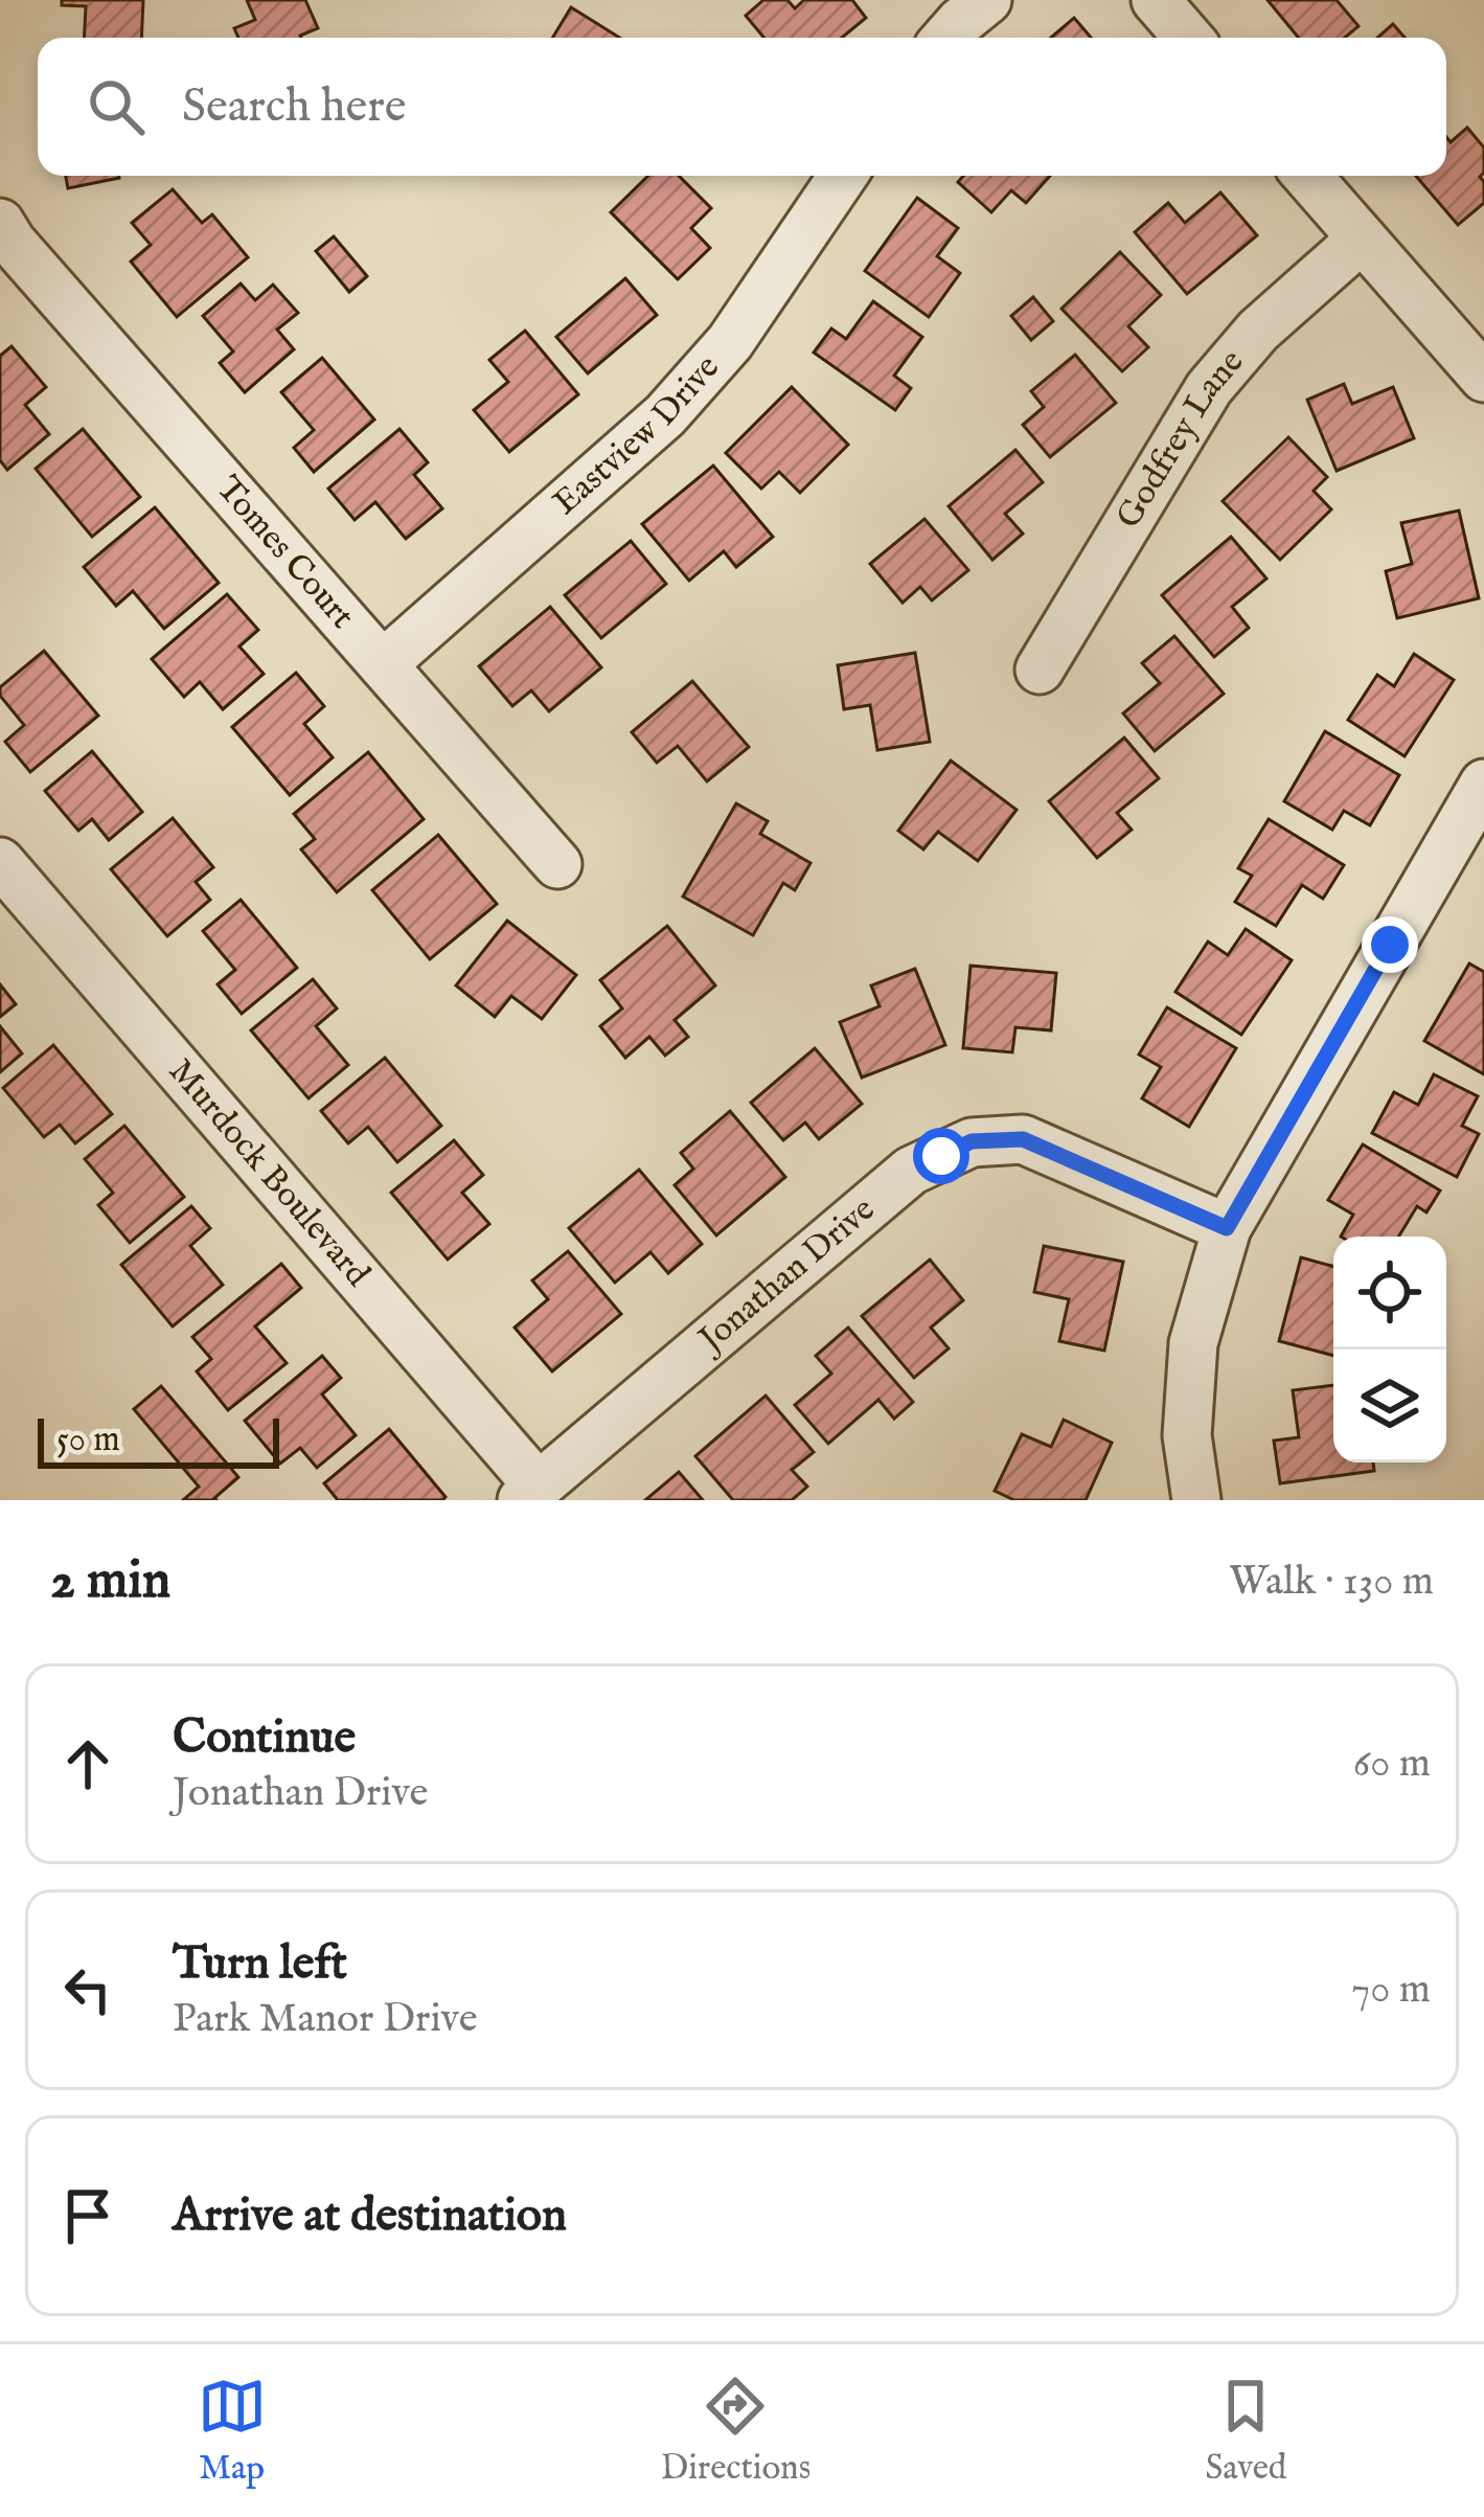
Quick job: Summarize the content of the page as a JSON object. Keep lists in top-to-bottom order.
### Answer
{
  "streets": {
    "street": [
      "Eastview Drive",
      "Godfrey Lane",
      "Tomes Court",
      "Murdock Boulevard",
      "Jonathan Drive"
    ]
  },
  "crossings": [
    ["Eastview Drive", "Tomes Court"],
    ["Murdock Boulevard", "Jonathan Drive"]
  ],
  "scale_bar": "50 m",
  "page": {
    "search": "Search here",
    "scale": "50 m",
    "heading": ["2 min", "Walk · 130 m"],
    "list": [
      ["Continue", "Jonathan Drive", "60 m"],
      ["Turn left", "Park Manor Drive", "70 m"],
      "Arrive at destination"
    ],
    "nav": ["Map", "Directions", "Saved"]
  }
}
